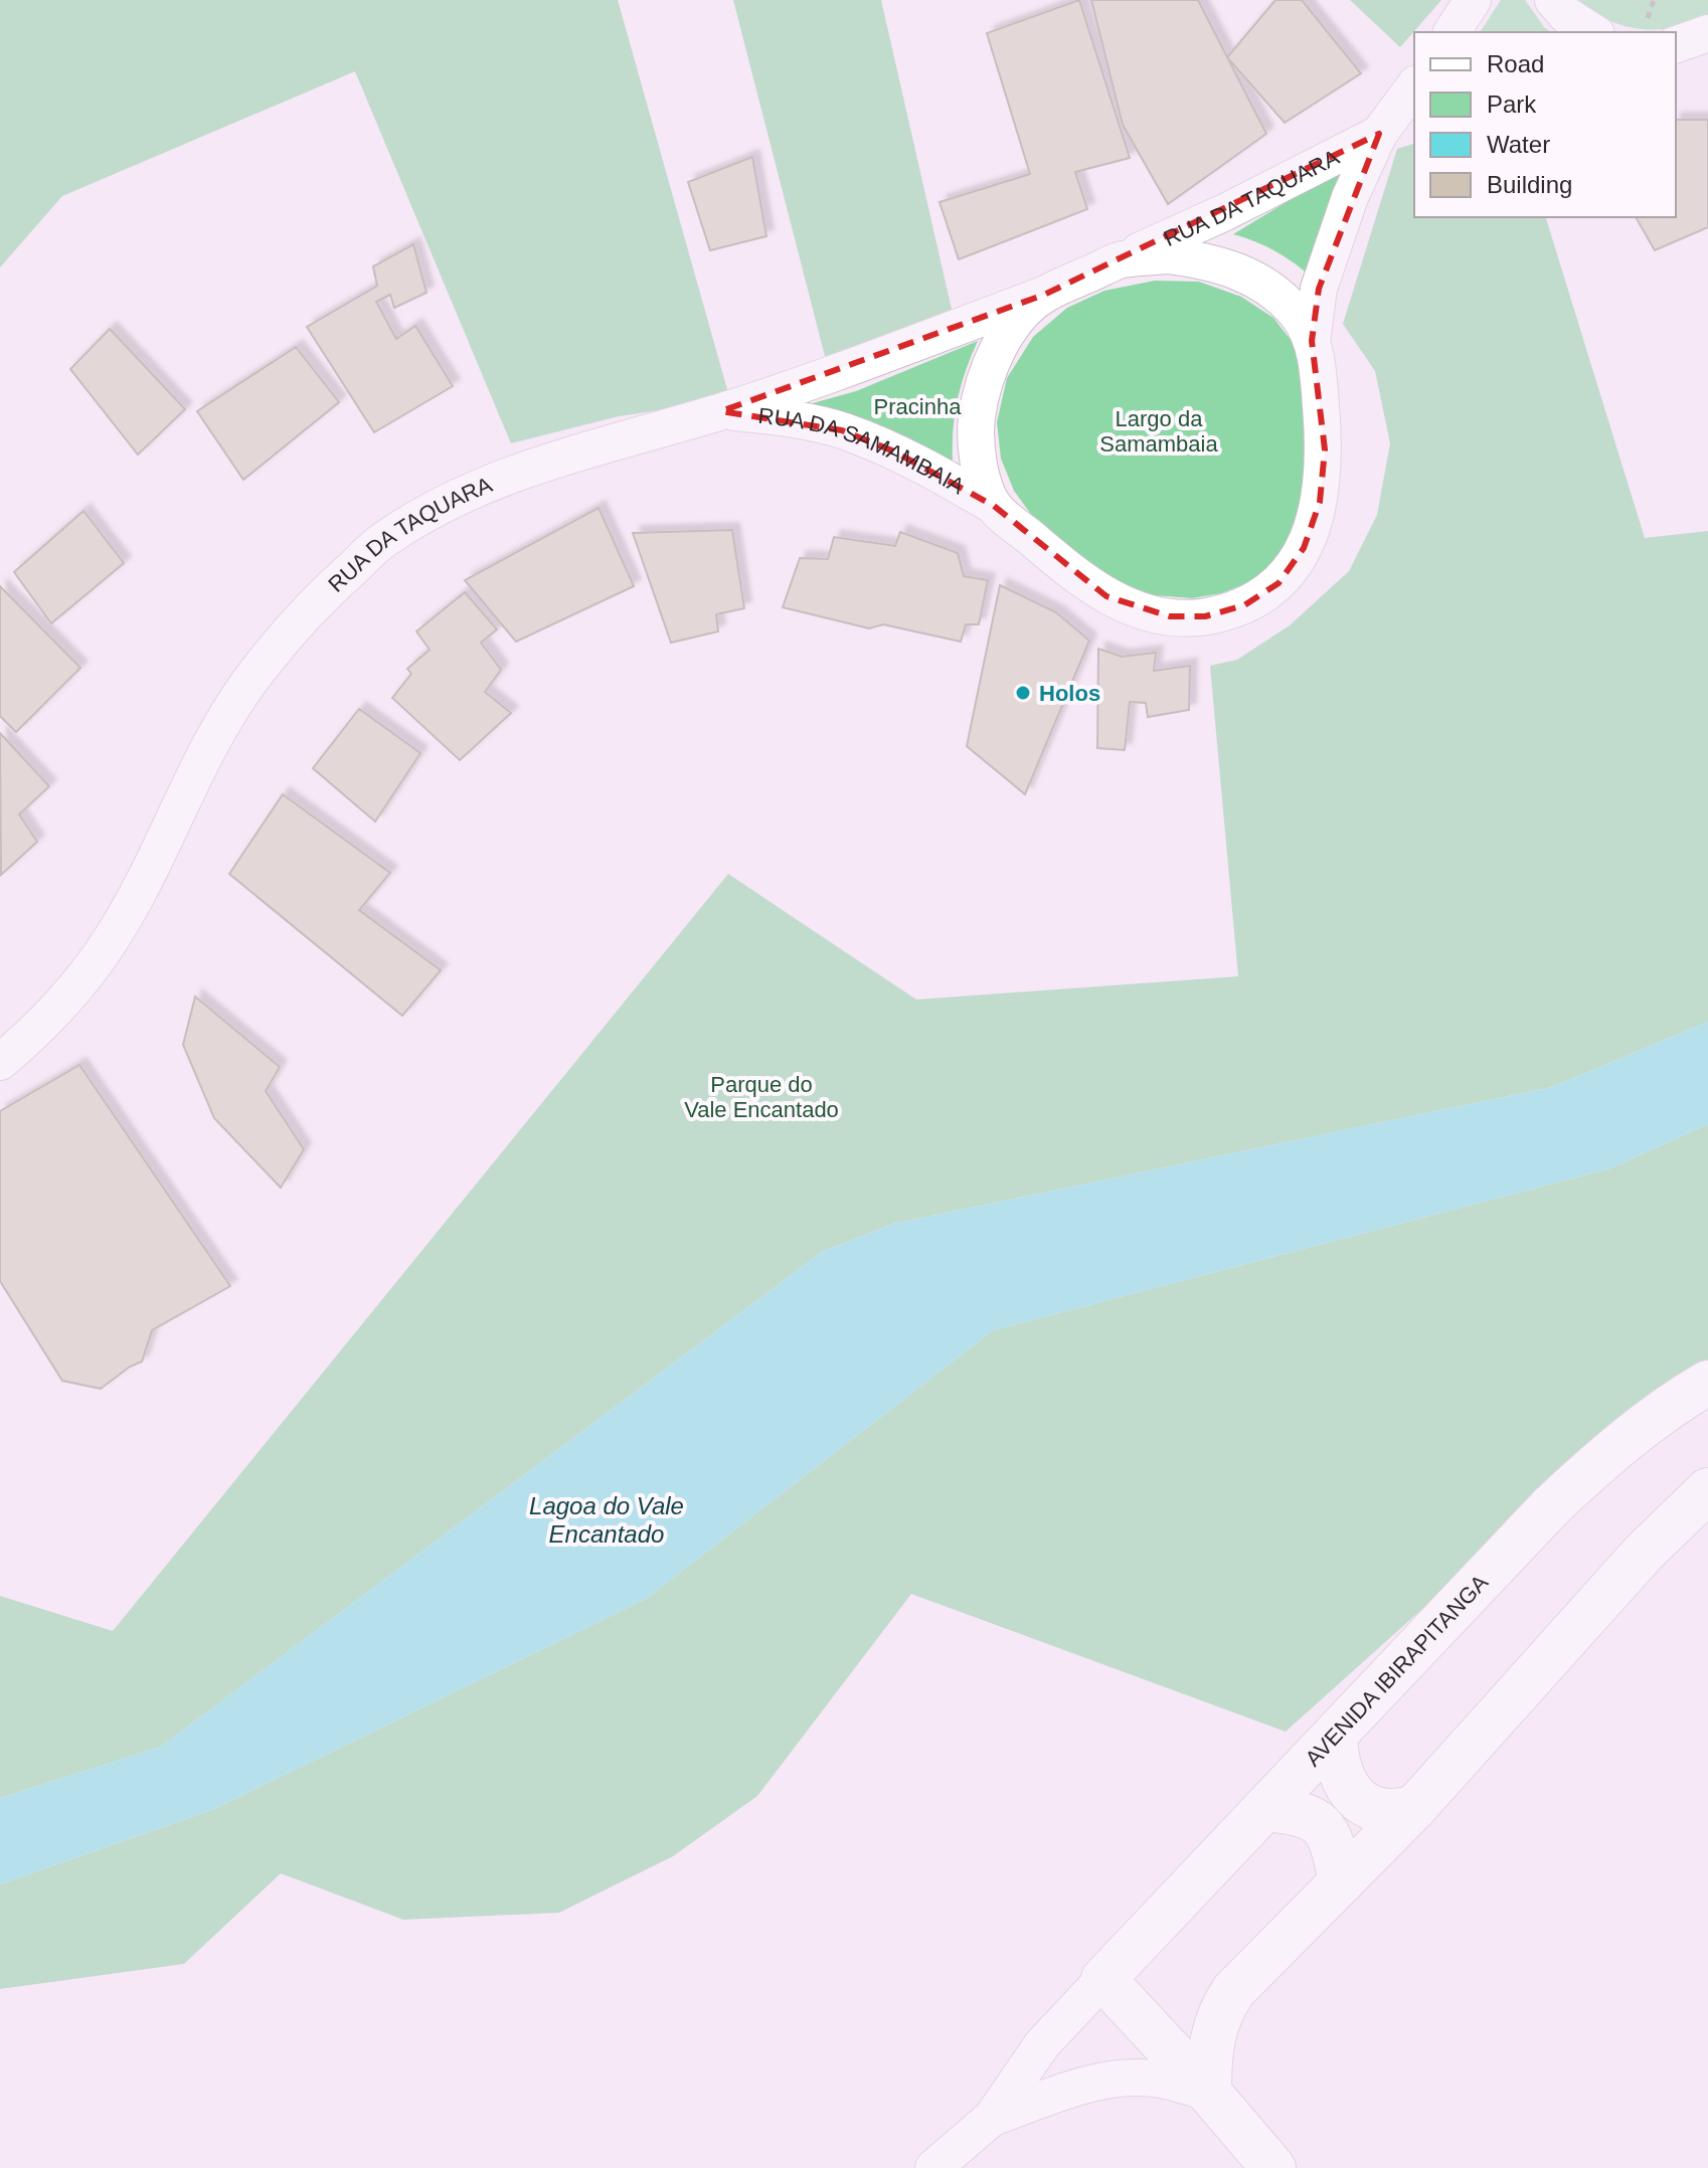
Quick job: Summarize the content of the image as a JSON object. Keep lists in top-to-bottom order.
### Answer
{
  "streets": {
    "main road": ["AVENIDA IBIRAPITANGA"],
    "street": ["RUA DA TAQUARA", "RUA DA SAMAMBAIA"]
  },
  "crossings": [
    ["RUA DA TAQUARA", "RUA DA SAMAMBAIA"]
  ],
  "water": ["Lagoa do Vale Encantado"],
  "parks": ["Pracinha", "Largo da Samambaia", "Parque do Vale Encantado"],
  "places": ["Holos"],
  "legend": [
    "Road",
    "Park",
    "Water",
    "Building"
  ]
}
